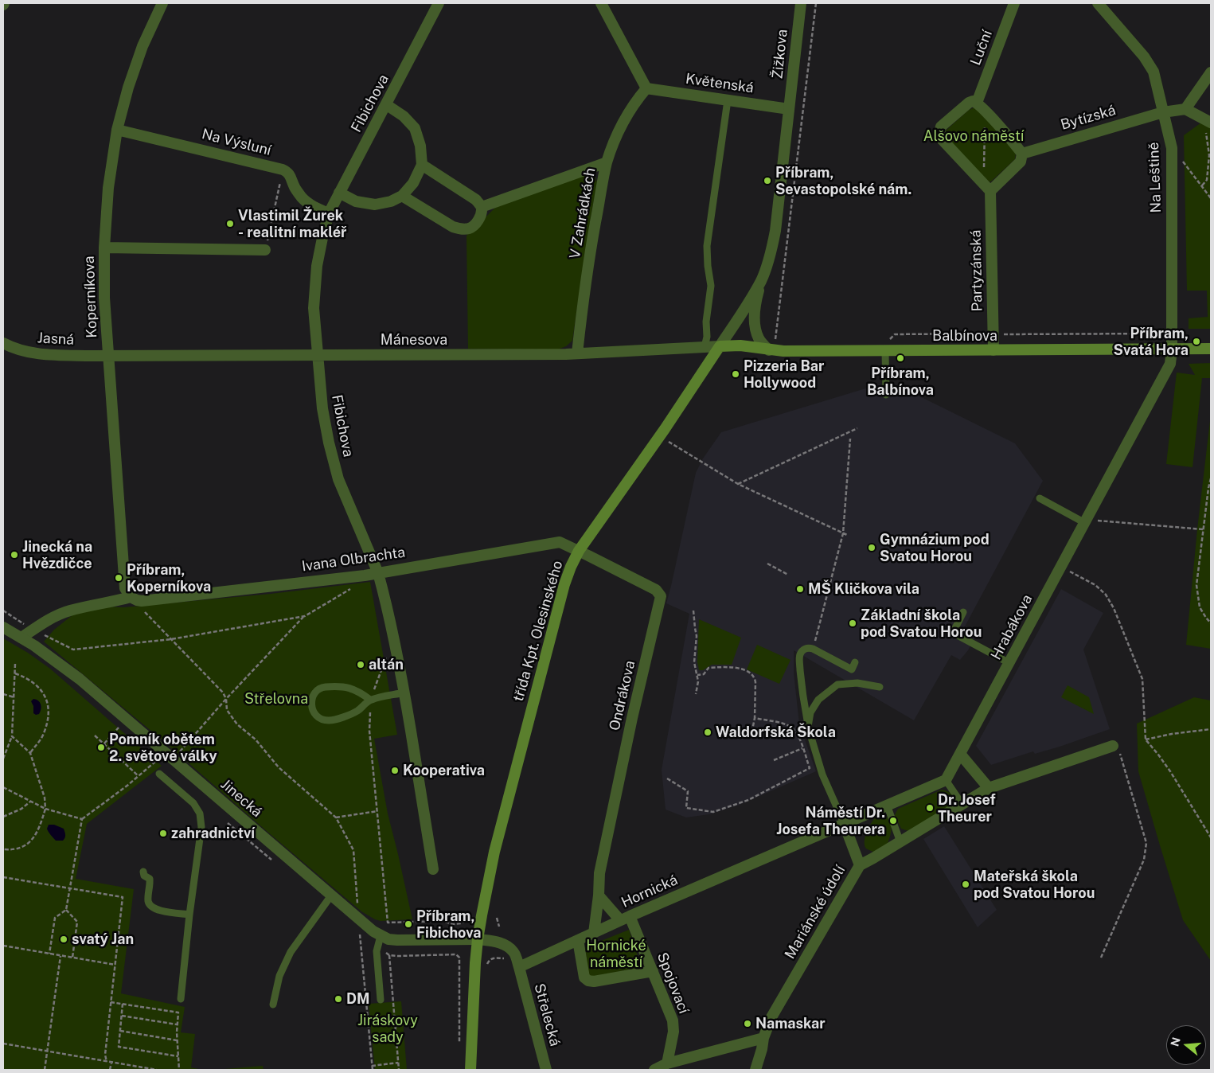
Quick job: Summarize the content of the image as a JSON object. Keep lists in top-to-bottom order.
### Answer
{
  "streets": {
    "main road": ["Balbínova", "třída Kpt. Olesinského"],
    "street": [
      "Luční",
      "Žižkova",
      "Květenská",
      "Fibichova",
      "Bytízská",
      "Na Výsluní",
      "Na Leštině",
      "V Zahrádkách",
      "Partyzánská",
      "Koperníkova",
      "Jasná",
      "Mánesova",
      "Ivana Olbrachta",
      "Hrabákova",
      "Ondrákova",
      "Jinecká",
      "Hornická",
      "Mariánské údolí",
      "Spojovací",
      "Střelecká"
    ]
  },
  "crossings": [
    ["Žižkova", "Květenská"],
    ["Květenská", "V Zahrádkách"],
    ["Fibichova", "Na Výsluní"],
    ["Fibichova", "Mánesova"],
    ["Fibichova", "Ivana Olbrachta"],
    ["Bytízská", "Na Leštině"],
    ["Na Výsluní", "Koperníkova"],
    ["Na Leštině", "Balbínova"],
    ["Na Leštině", "Hrabákova"],
    ["V Zahrádkách", "Mánesova"],
    ["Partyzánská", "Balbínova"],
    ["Koperníkova", "Jasná"],
    ["Koperníkova", "Mánesova"],
    ["Koperníkova", "Ivana Olbrachta"],
    ["Balbínova", "Mánesova"],
    ["Balbínova", "Hrabákova"],
    ["Balbínova", "třída Kpt. Olesinského"],
    ["Jasná", "Mánesova"],
    ["Mánesova", "třída Kpt. Olesinského"],
    ["Ivana Olbrachta", "třída Kpt. Olesinského"],
    ["Ivana Olbrachta", "Ondrákova"],
    ["třída Kpt. Olesinského", "Ondrákova"],
    ["třída Kpt. Olesinského", "Jinecká"],
    ["Ondrákova", "Hornická"],
    ["Hornická", "Spojovací"],
    ["Hornická", "Střelecká"]
  ],
  "parks": [
    "Alšovo náměstí",
    "Střelovna",
    "Hornické náměstí",
    "Jiráskovy sady"
  ],
  "places": [
    "Příbram, Sevastopolské nám.",
    "Vlastimil Žurek - realitní makléř",
    "Příbram, Svatá Hora",
    "Příbram, Balbínova",
    "Pizzeria Bar Hollywood",
    "Gymnázium pod Svatou Horou",
    "Jinecká na Hvězdičce",
    "Příbram, Koperníkova",
    "MŠ Kličkova vila",
    "Základní škola pod Svatou Horou",
    "altán",
    "Waldorfská Škola",
    "Pomník obětem 2. světové války",
    "Kooperativa",
    "Dr. Josef Theurer",
    "Náměstí Dr. Josefa Theurera",
    "zahradnictví",
    "Mateřská škola pod Svatou Horou",
    "Příbram, Fibichova",
    "svatý Jan",
    "DM",
    "Namaskar"
  ],
  "north": "left"
}
